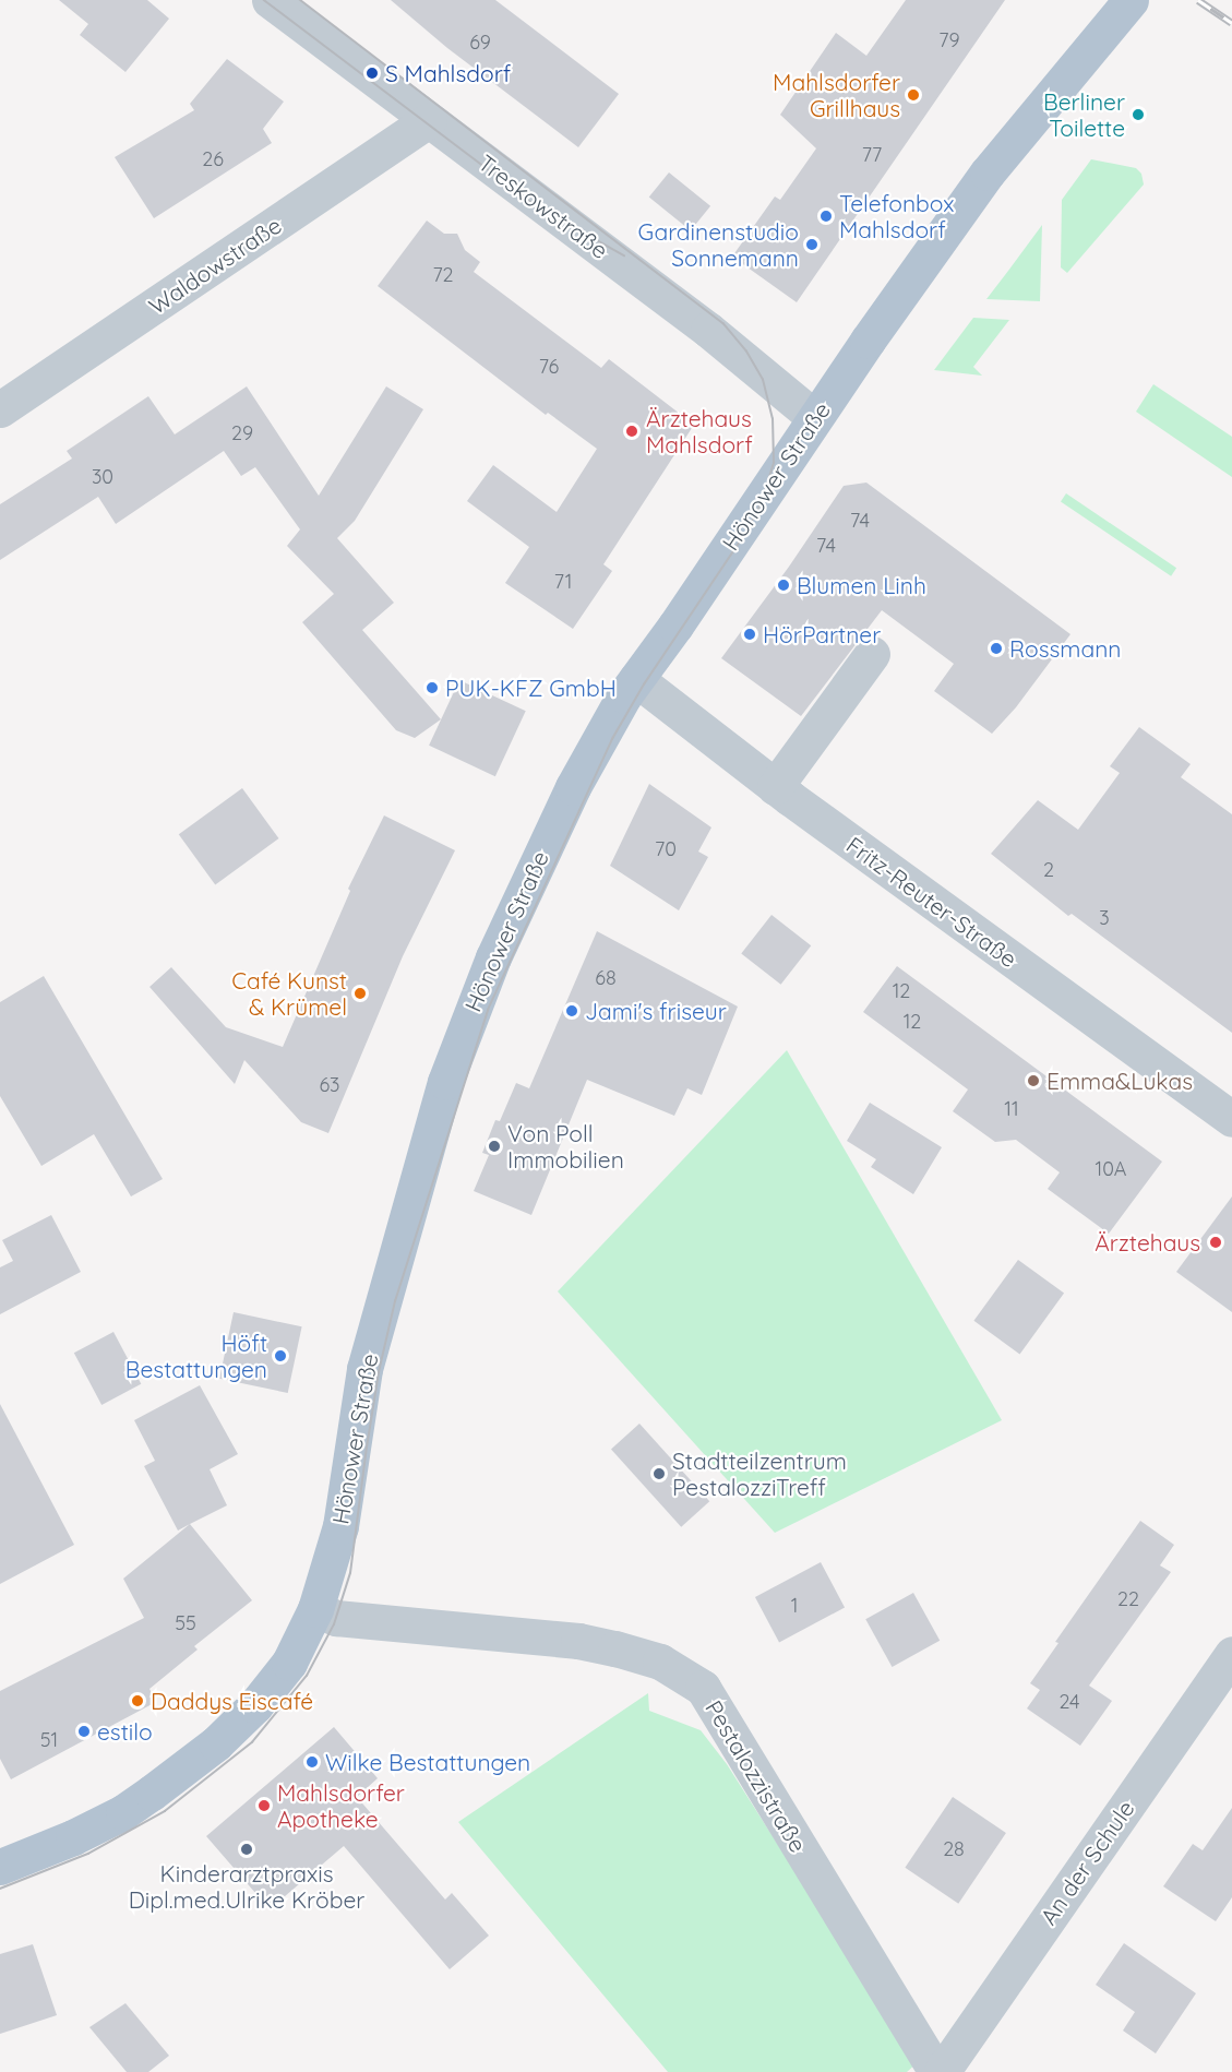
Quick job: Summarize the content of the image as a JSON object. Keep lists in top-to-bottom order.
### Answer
{
  "streets": {
    "main road": ["Hönower Straße"],
    "street": [
      "Treskowstraße",
      "Waldowstraße",
      "Fritz-Reuter-Straße",
      "Pestalozzistraße",
      "An der Schule"
    ]
  },
  "crossings": [
    ["Treskowstraße", "Waldowstraße"],
    ["Treskowstraße", "Hönower Straße"],
    ["Hönower Straße", "Fritz-Reuter-Straße"],
    ["Hönower Straße", "Pestalozzistraße"]
  ],
  "places": [
    "S Mahlsdorf",
    "Mahlsdorfer Grillhaus",
    "Berliner Toilette",
    "Telefonbox Mahlsdorf",
    "Gardinenstudio Sonnemann",
    "Ärztehaus Mahlsdorf",
    "Blumen Linh",
    "HörPartner",
    "Rossmann",
    "PUK-KFZ GmbH",
    "Café Kunst & Krümel",
    "Jami's friseur",
    "Emma&Lukas",
    "Von Poll Immobilien",
    "Ärztehaus",
    "Höft Bestattungen",
    "Stadtteilzentrum PestalozziTreff",
    "Daddys Eiscafé",
    "estilo",
    "Wilke Bestattungen",
    "Mahlsdorfer Apotheke",
    "Kinderarztpraxis Dipl.med.Ulrike Kröber"
  ],
  "house_numbers": [
    "79",
    "69",
    "77",
    "26",
    "72",
    "76",
    "29",
    "30",
    "74",
    "74",
    "71",
    "70",
    "2",
    "3",
    "68",
    "12",
    "12",
    "63",
    "11",
    "10A",
    "22",
    "1",
    "55",
    "24",
    "51",
    "28"
  ]
}
